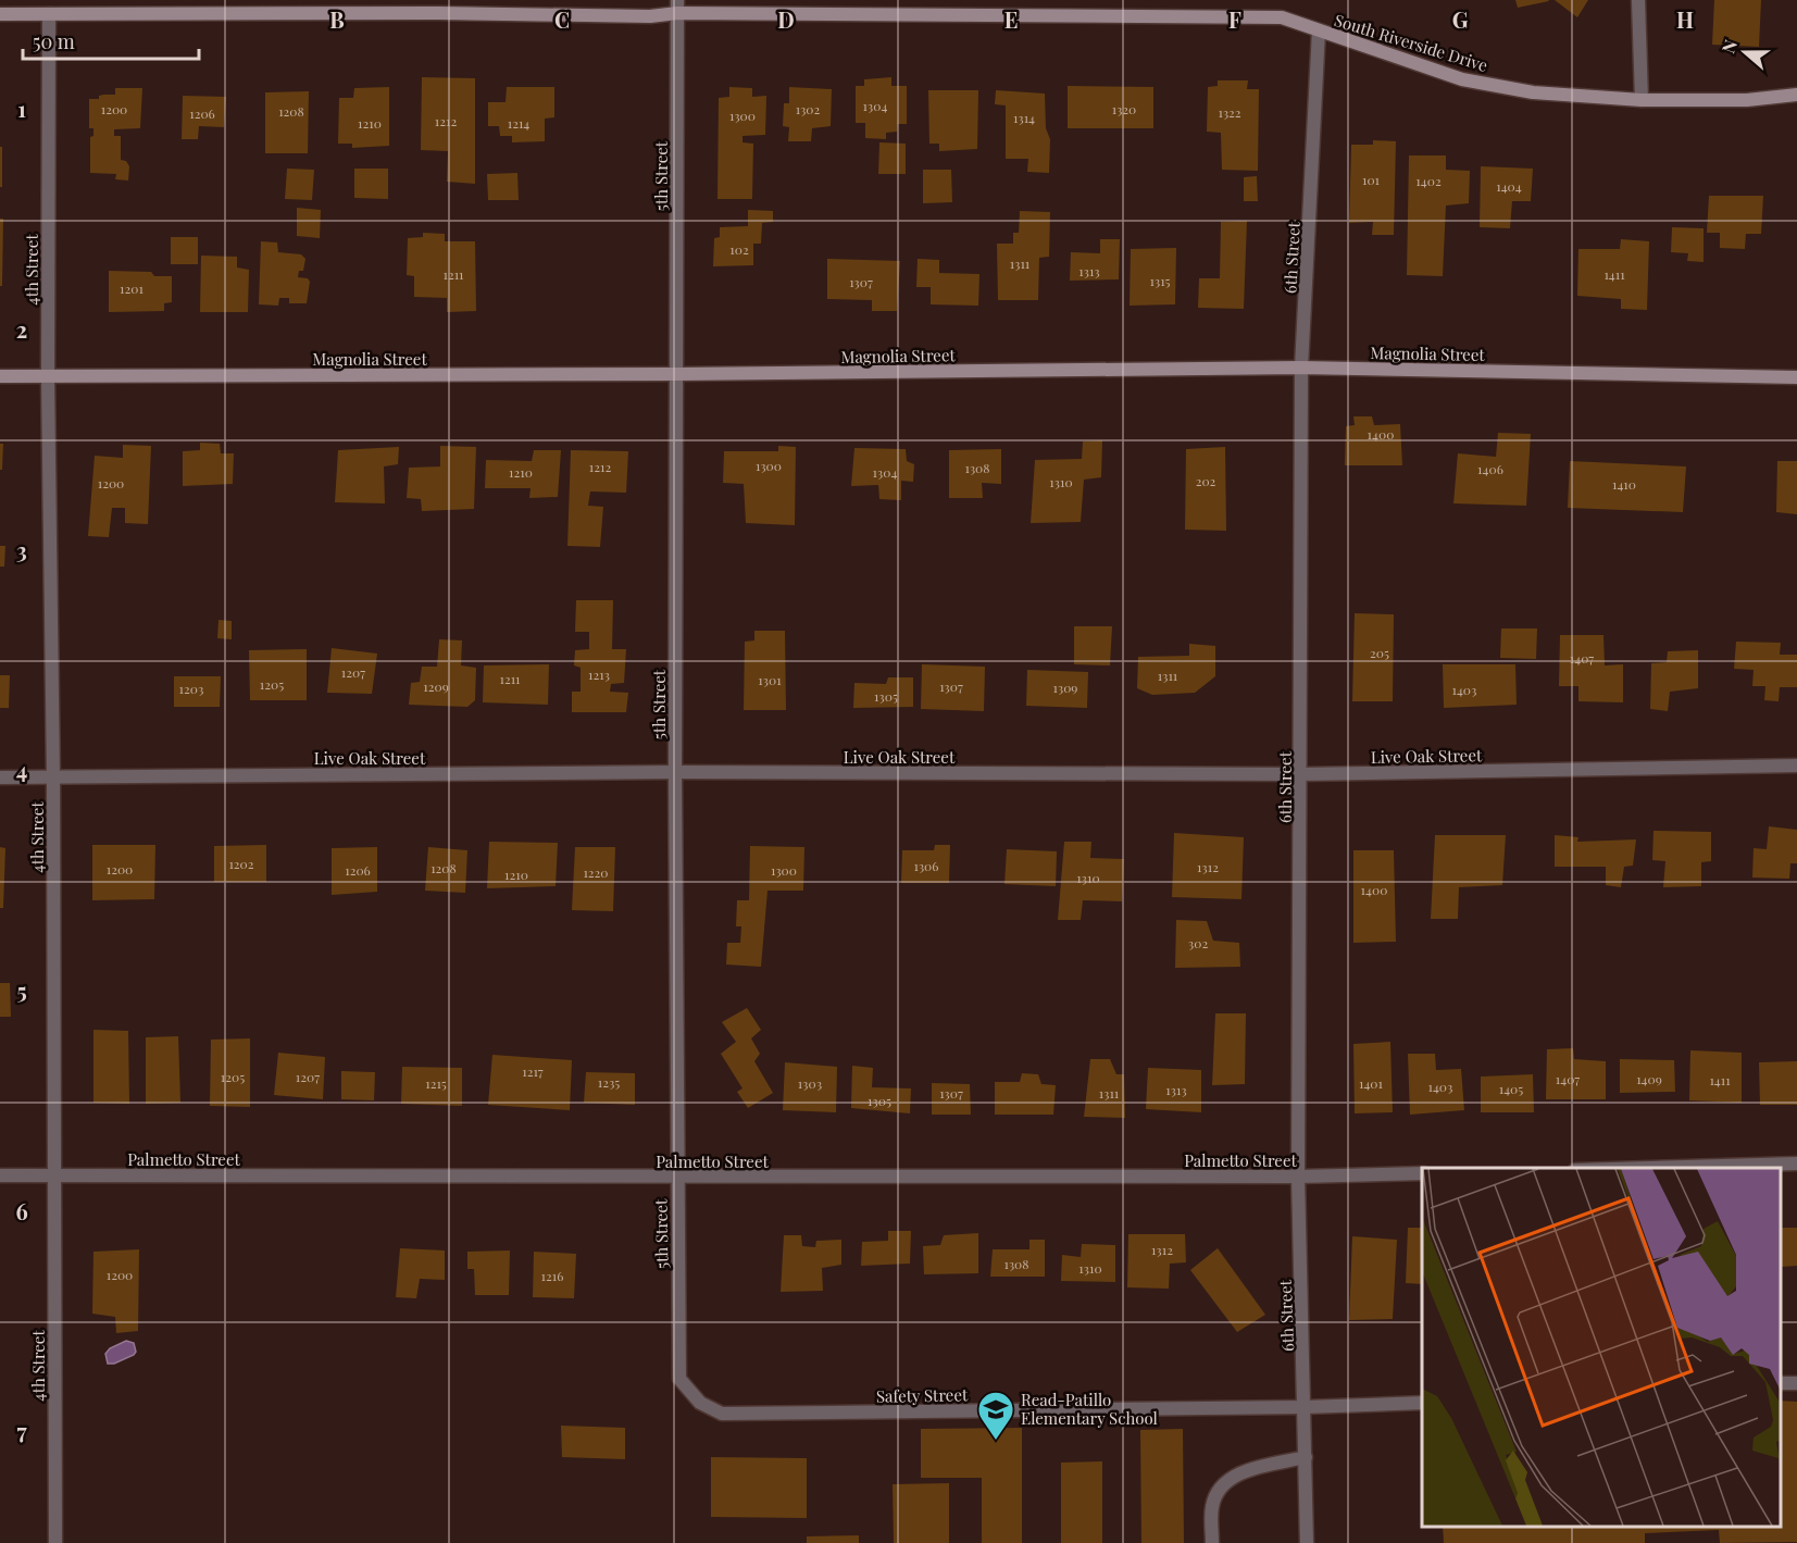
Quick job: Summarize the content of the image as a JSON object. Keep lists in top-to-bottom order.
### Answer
{
  "streets": {
    "street": [
      "South Riverside Drive",
      "5th Street",
      "6th Street",
      "4th Street",
      "Magnolia Street",
      "Live Oak Street",
      "Palmetto Street",
      "Safety Street"
    ]
  },
  "crossings": [
    ["South Riverside Drive", "5th Street"],
    ["South Riverside Drive", "6th Street"],
    ["South Riverside Drive", "4th Street"],
    ["5th Street", "Magnolia Street"],
    ["5th Street", "Live Oak Street"],
    ["5th Street", "Palmetto Street"],
    ["5th Street", "Safety Street"],
    ["6th Street", "Magnolia Street"],
    ["6th Street", "Live Oak Street"],
    ["6th Street", "Palmetto Street"],
    ["6th Street", "Safety Street"],
    ["4th Street", "Magnolia Street"],
    ["4th Street", "Live Oak Street"],
    ["4th Street", "Palmetto Street"]
  ],
  "places": {
    "school or university": ["Read-Patillo Elementary School"]
  },
  "house_numbers": [
    "1304",
    "1200",
    "1302",
    "1320",
    "1208",
    "1322",
    "1206",
    "1300",
    "1314",
    "1212",
    "1210",
    "1214",
    "101",
    "1402",
    "1404",
    "102",
    "1311",
    "1313",
    "1211",
    "1411",
    "1315",
    "1307",
    "1201",
    "1400",
    "1300",
    "1212",
    "1308",
    "1406",
    "1210",
    "1304",
    "202",
    "1310",
    "1200",
    "1410",
    "205",
    "1407",
    "1207",
    "1213",
    "1311",
    "1211",
    "1301",
    "1205",
    "1209",
    "1307",
    "1309",
    "1203",
    "1403",
    "1305",
    "1202",
    "1306",
    "1312",
    "1208",
    "1200",
    "1206",
    "1300",
    "1220",
    "1210",
    "1310",
    "1400",
    "302",
    "1217",
    "1205",
    "1207",
    "1407",
    "1409",
    "1411",
    "1235",
    "1215",
    "1303",
    "1401",
    "1403",
    "1405",
    "1313",
    "1307",
    "1311",
    "1305",
    "1312",
    "1308",
    "1310",
    "1200",
    "1216"
  ],
  "scale_bar": "50 m",
  "north": "left",
  "grid": {
    "columns": [
      "B",
      "C",
      "D",
      "E",
      "F",
      "G",
      "H"
    ],
    "rows": [
      "1",
      "2",
      "3",
      "4",
      "5",
      "6",
      "7"
    ]
  }
}
